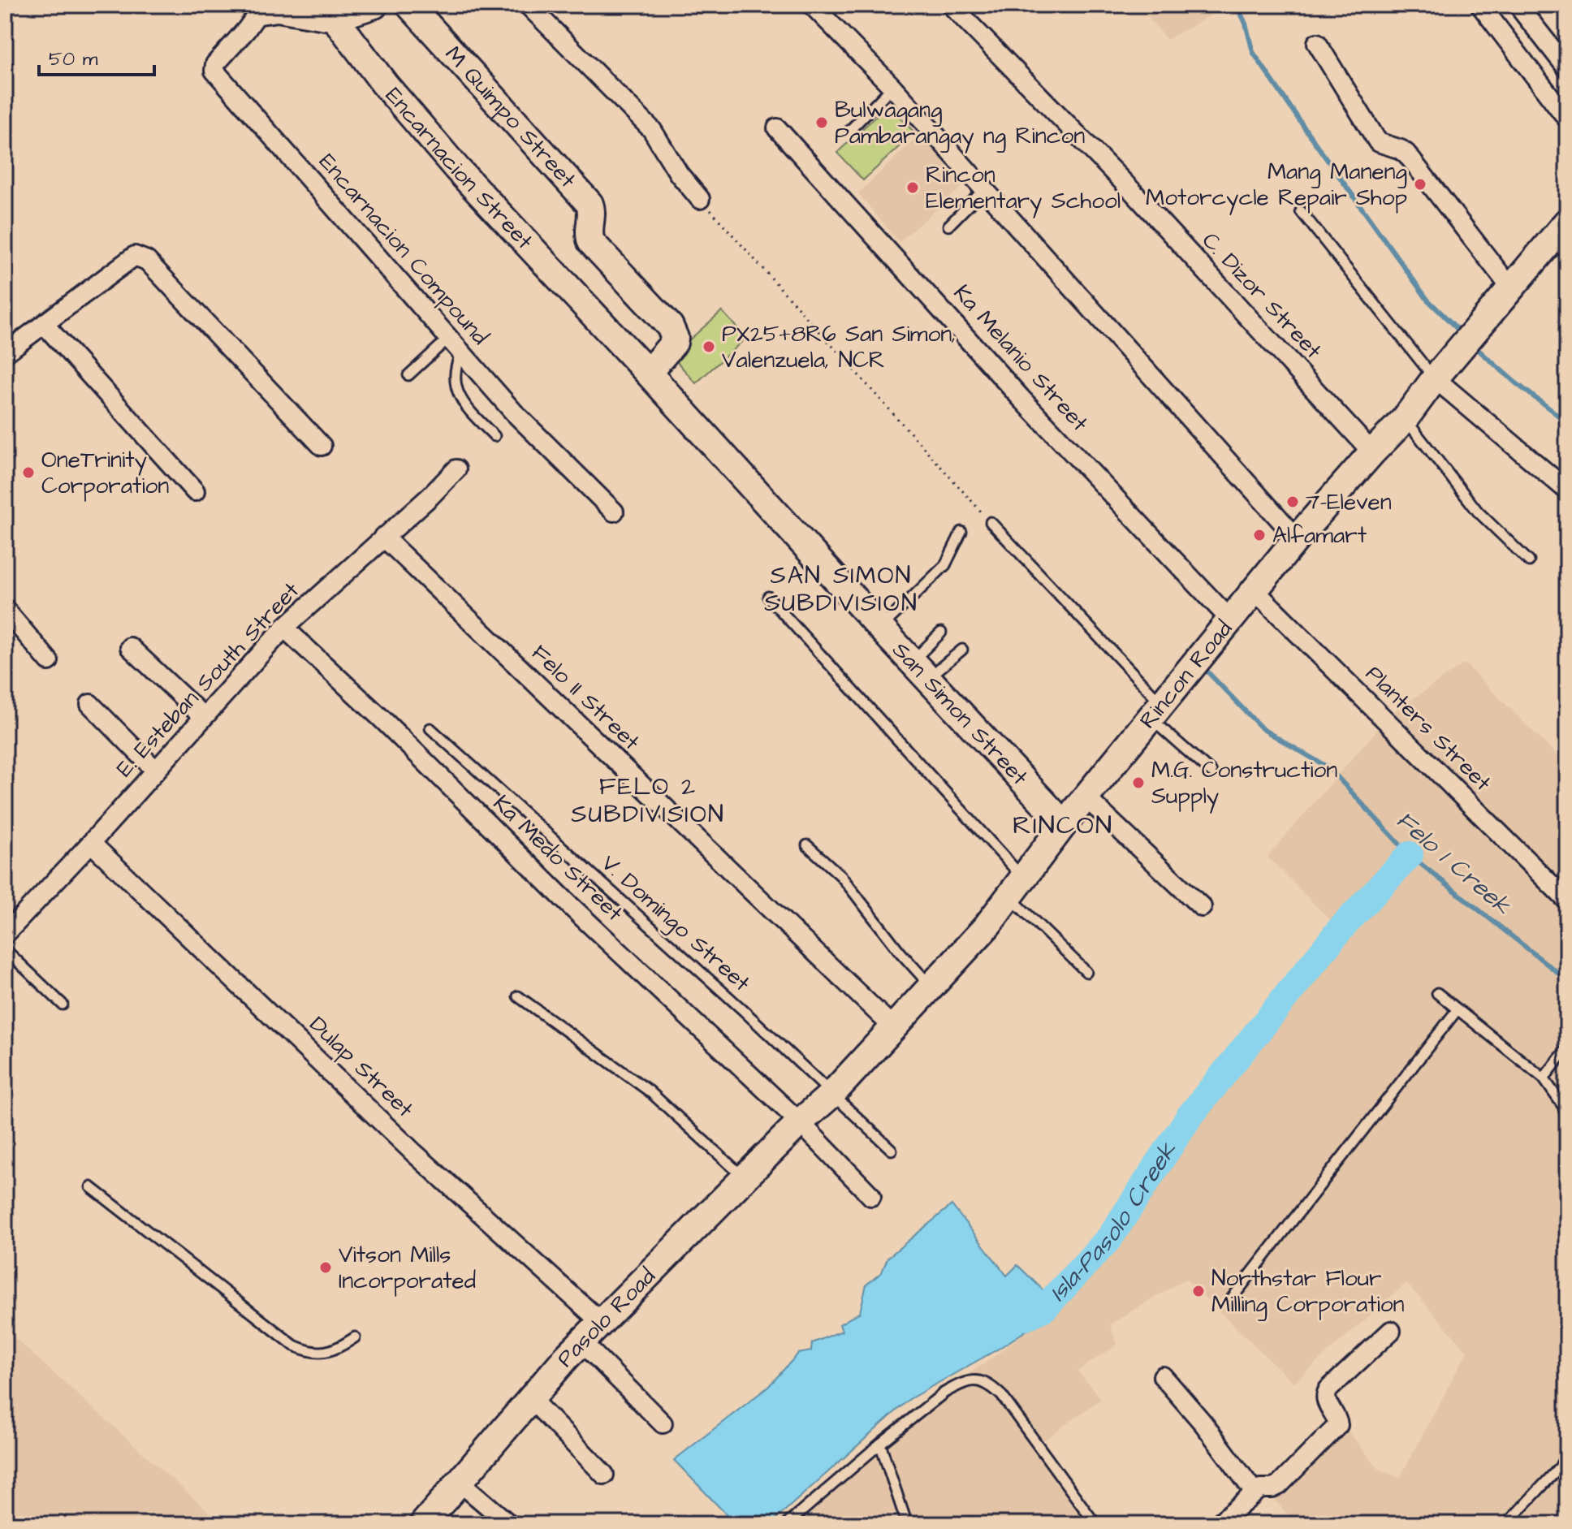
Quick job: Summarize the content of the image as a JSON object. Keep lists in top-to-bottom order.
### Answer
{
  "streets": {
    "street": [
      "M Quimpo Street",
      "Encarnacion Street",
      "Encarnacion Compound",
      "C. Dizor Street",
      "Ka Melanio Street",
      "Rincon Road",
      "E. Esteban South Street",
      "Felo II Street",
      "San Simon Street",
      "Planters Street",
      "Ka Medo Street",
      "Dulap Street",
      "Pasolo Road"
    ],
    "lane": ["V. Domingo Street"]
  },
  "crossings": [
    ["M Quimpo Street", "Encarnacion Street"],
    ["M Quimpo Street", "San Simon Street"],
    ["Encarnacion Street", "San Simon Street"],
    ["C. Dizor Street", "Rincon Road"],
    ["Ka Melanio Street", "Rincon Road"],
    ["Rincon Road", "Felo II Street"],
    ["Rincon Road", "San Simon Street"],
    ["Rincon Road", "Planters Street"],
    ["Rincon Road", "Ka Medo Street"],
    ["Rincon Road", "V. Domingo Street"],
    ["Rincon Road", "Pasolo Road"],
    ["E. Esteban South Street", "Felo II Street"],
    ["E. Esteban South Street", "Ka Medo Street"],
    ["E. Esteban South Street", "Dulap Street"],
    ["Ka Medo Street", "Pasolo Road"],
    ["Dulap Street", "Pasolo Road"]
  ],
  "districts": ["SAN SIMON SUBDIVISION", "FELO 2 SUBDIVISION", "RINCON"],
  "water": ["Felo 1 Creek", "Isla-Pasolo Creek"],
  "places": [
    "Bulwagang Pambarangay ng Rincon",
    "Mang Maneng Motorcycle Repair Shop",
    "Rincon Elementary School",
    "PX25+8R6 San Simon, Valenzuela, NCR",
    "OneTrinity Corporation",
    "7-Eleven",
    "Alfamart",
    "M.G. Construction Supply",
    "Vitson Mills Incorporated",
    "Northstar Flour Milling Corporation"
  ],
  "scale_bar": "50 m"
}
